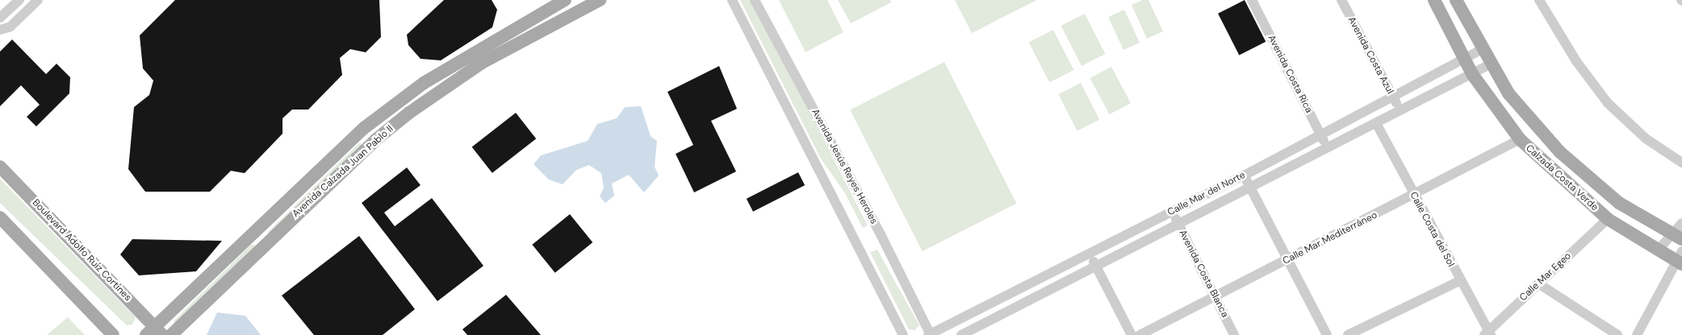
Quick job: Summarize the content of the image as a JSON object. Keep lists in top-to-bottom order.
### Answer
{
  "streets": {
    "main road": ["Avenida Calzada Juan Pablo II", "Calzada Costa Verde", "Boulevard Adolfo Ruiz Cortines"],
    "street": [
      "Avenida Costa Azul",
      "Avenida Costa Rica",
      "Avenida Jesús Reyes Heroles",
      "Calle Mar del Norte",
      "Calle Costa del Sol",
      "Calle Mar Mediterráneo",
      "Avenida Costa Blanca",
      "Calle Mar Egeo"
    ]
  },
  "crossings": [
    ["Avenida Costa Azul", "Calle Mar del Norte"],
    ["Avenida Costa Rica", "Calle Mar del Norte"],
    ["Avenida Jesús Reyes Heroles", "Calle Mar del Norte"],
    ["Avenida Calzada Juan Pablo II", "Boulevard Adolfo Ruiz Cortines"],
    ["Calzada Costa Verde", "Calle Mar del Norte"],
    ["Calzada Costa Verde", "Calle Mar Mediterráneo"],
    ["Calzada Costa Verde", "Calle Mar Egeo"],
    ["Calle Mar del Norte", "Calle Costa del Sol"],
    ["Calle Mar del Norte", "Avenida Costa Blanca"],
    ["Calle Costa del Sol", "Calle Mar Mediterráneo"],
    ["Calle Costa del Sol", "Calle Mar Egeo"],
    ["Calle Mar Mediterráneo", "Avenida Costa Blanca"]
  ]
}
